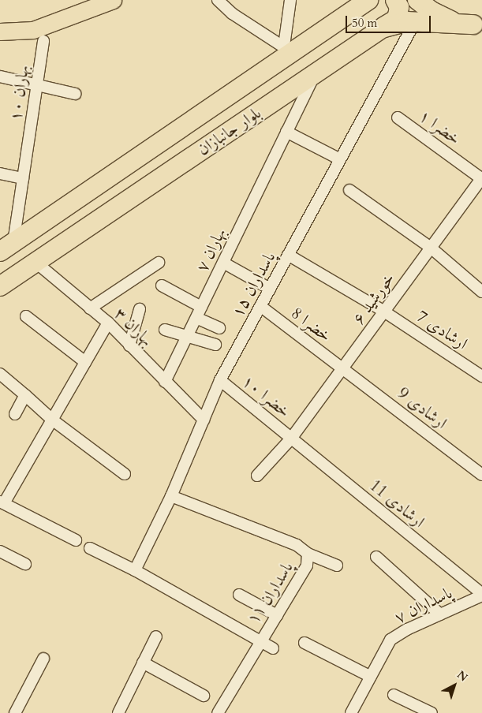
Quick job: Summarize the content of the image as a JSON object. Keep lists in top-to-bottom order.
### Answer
{
  "streets": {
    "highway": ["بلوار جانبازان"],
    "street": [
      "بهاران ۱۰",
      "خضرا ۱",
      "بهاران ۷",
      "پاسداران ۱۵",
      "خورشید ۶",
      "خضرا 8",
      "بهاران ۳",
      "ارشادی 7",
      "خضرا ۱۰",
      "ارشادی 9",
      "ارشادی 11",
      "پاسداران ١١",
      "پاسداران ۷"
    ]
  },
  "crossings": [
    ["بهاران ۱۰", "بلوار جانبازان"],
    ["خضرا ۱", "خورشید ۶"],
    ["بلوار جانبازان", "بهاران ۷"],
    ["بلوار جانبازان", "پاسداران ۱۵"],
    ["بلوار جانبازان", "بهاران ۳"],
    ["بهاران ۷", "بهاران ۳"],
    ["پاسداران ۱۵", "خضرا 8"],
    ["پاسداران ۱۵", "بهاران ۳"],
    ["پاسداران ۱۵", "ارشادی 7"],
    ["پاسداران ۱۵", "خضرا ۱۰"],
    ["پاسداران ۱۵", "پاسداران ١١"],
    ["خورشید ۶", "خضرا 8"],
    ["خورشید ۶", "ارشادی 7"],
    ["خورشید ۶", "خضرا ۱۰"],
    ["خورشید ۶", "ارشادی 9"],
    ["خورشید ۶", "ارشادی 11"],
    ["خضرا 8", "ارشادی 9"],
    ["خضرا ۱۰", "ارشادی 11"],
    ["ارشادی 11", "پاسداران ۷"]
  ],
  "scale_bar": "50 m",
  "north": "top right"
}
